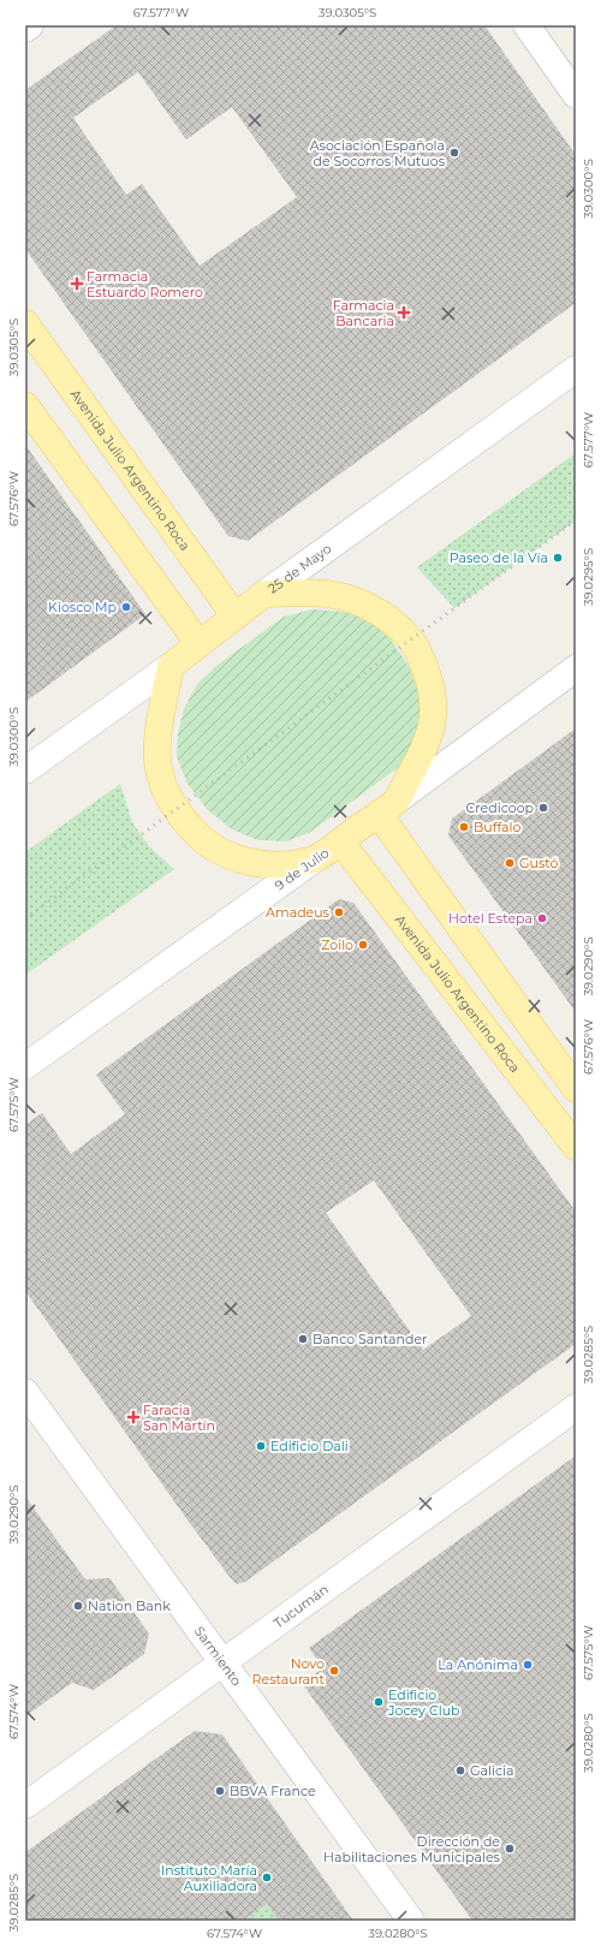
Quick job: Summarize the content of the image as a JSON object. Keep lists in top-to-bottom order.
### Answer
{
  "streets": {
    "main road": ["Avenida Julio Argentino Roca", "25 de Mayo", "9 de Julio"],
    "street": ["Tucumán", "Sarmiento"]
  },
  "crossings": [
    ["Avenida Julio Argentino Roca", "25 de Mayo"],
    ["Avenida Julio Argentino Roca", "9 de Julio"],
    ["Tucumán", "Sarmiento"]
  ],
  "places": {
    "other": [
      "Asociación Española de Socorros Mutuos",
      "Paseo de la Vía",
      "Kiosco Mp",
      "Credicoop",
      "Buffalo",
      "Gustó",
      "Amadeus",
      "Hotel Estepa",
      "Zoilo",
      "Banco Santander",
      "Edificio Dali",
      "Nation Bank",
      "La Anónima",
      "Novo Restaurant",
      "Edificio Jocey Club",
      "Galicia",
      "BBVA France",
      "Dirección de Habilitaciones Municipales",
      "Instituto María Auxiliadora"
    ],
    "health": ["Farmacia Estuardo Romero", "Farmacia Bancaria", "Faracia San Martín"]
  },
  "coordinates": [
    "67.577°W",
    "39.0305°S",
    "39.0300°S",
    "67.576°W",
    "39.0295°S",
    "39.0290°S",
    "67.575°W",
    "39.0285°S",
    "67.574°W",
    "39.0280°S"
  ]
}
